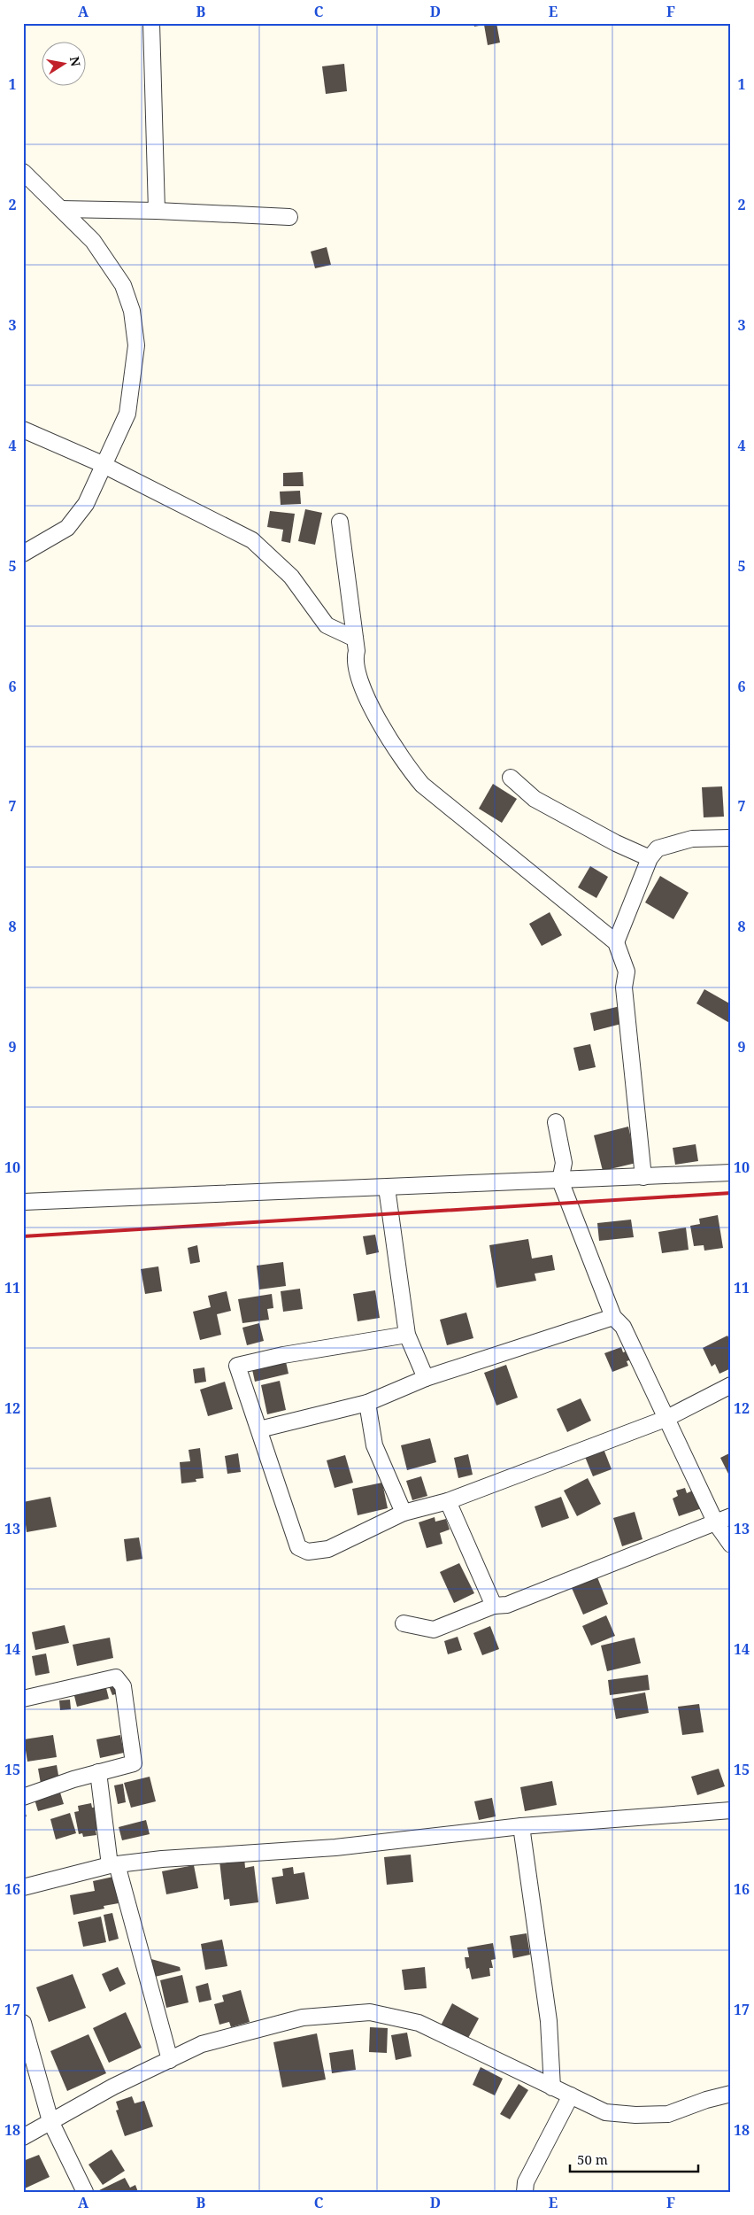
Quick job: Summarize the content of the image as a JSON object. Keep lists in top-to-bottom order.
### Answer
{
  "scale_bar": "50 m",
  "north": "right",
  "grid": {
    "columns": [
      "A",
      "B",
      "C",
      "D",
      "E",
      "F"
    ],
    "rows": [
      "1",
      "2",
      "3",
      "4",
      "5",
      "6",
      "7",
      "8",
      "9",
      "10",
      "11",
      "12",
      "13",
      "14",
      "15",
      "16",
      "17",
      "18"
    ]
  }
}
